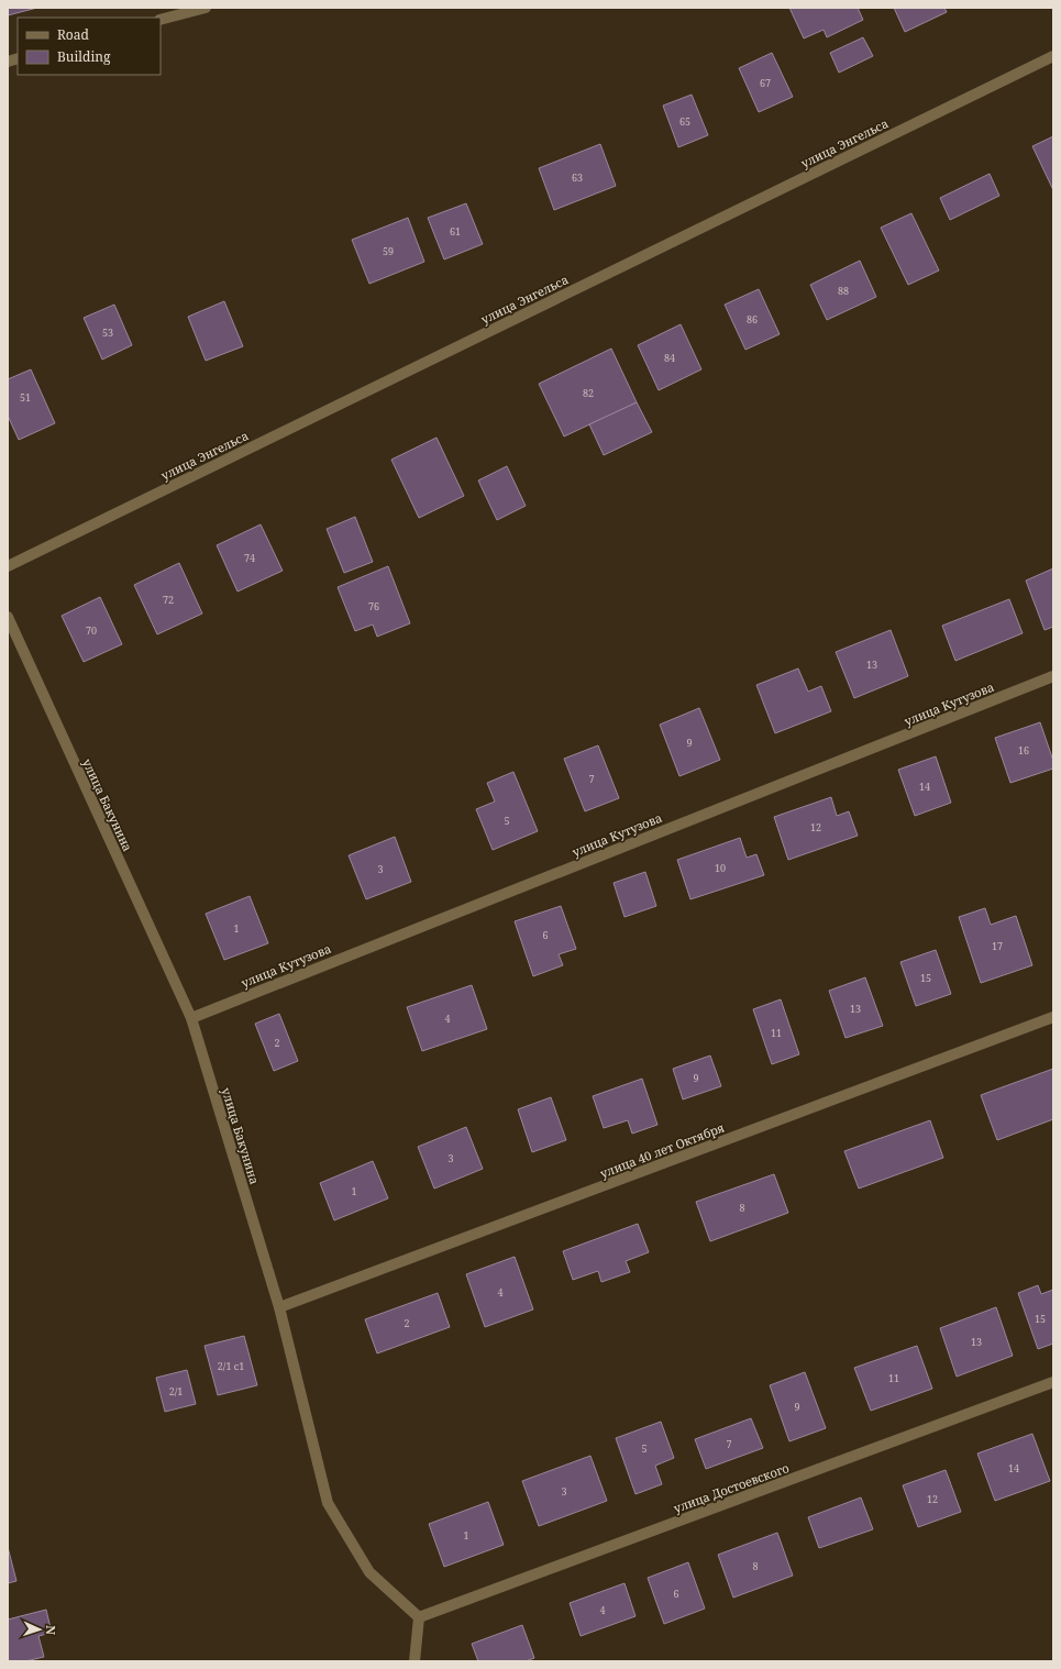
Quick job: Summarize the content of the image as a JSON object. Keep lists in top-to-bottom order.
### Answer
{
  "streets": {
    "street": [
      "улица Энгельса",
      "улица Кутузова",
      "улица Бакунина",
      "улица 40 лет Октября",
      "улица Достоевского"
    ]
  },
  "crossings": [
    ["улица Кутузова", "улица Бакунина"],
    ["улица Бакунина", "улица 40 лет Октября"],
    ["улица Бакунина", "улица Достоевского"]
  ],
  "house_numbers": [
    "67",
    "65",
    "63",
    "61",
    "59",
    "88",
    "86",
    "53",
    "84",
    "82",
    "51",
    "74",
    "72",
    "76",
    "70",
    "13",
    "9",
    "16",
    "7",
    "14",
    "5",
    "12",
    "10",
    "3",
    "1",
    "6",
    "17",
    "15",
    "13",
    "4",
    "11",
    "2",
    "9",
    "3",
    "1",
    "8",
    "4",
    "15",
    "2",
    "13",
    "2/1 с1",
    "11",
    "2/1",
    "9",
    "7",
    "5",
    "14",
    "3",
    "12",
    "1",
    "8",
    "6",
    "4"
  ],
  "legend": ["Road", "Building"],
  "north": "right"
}
